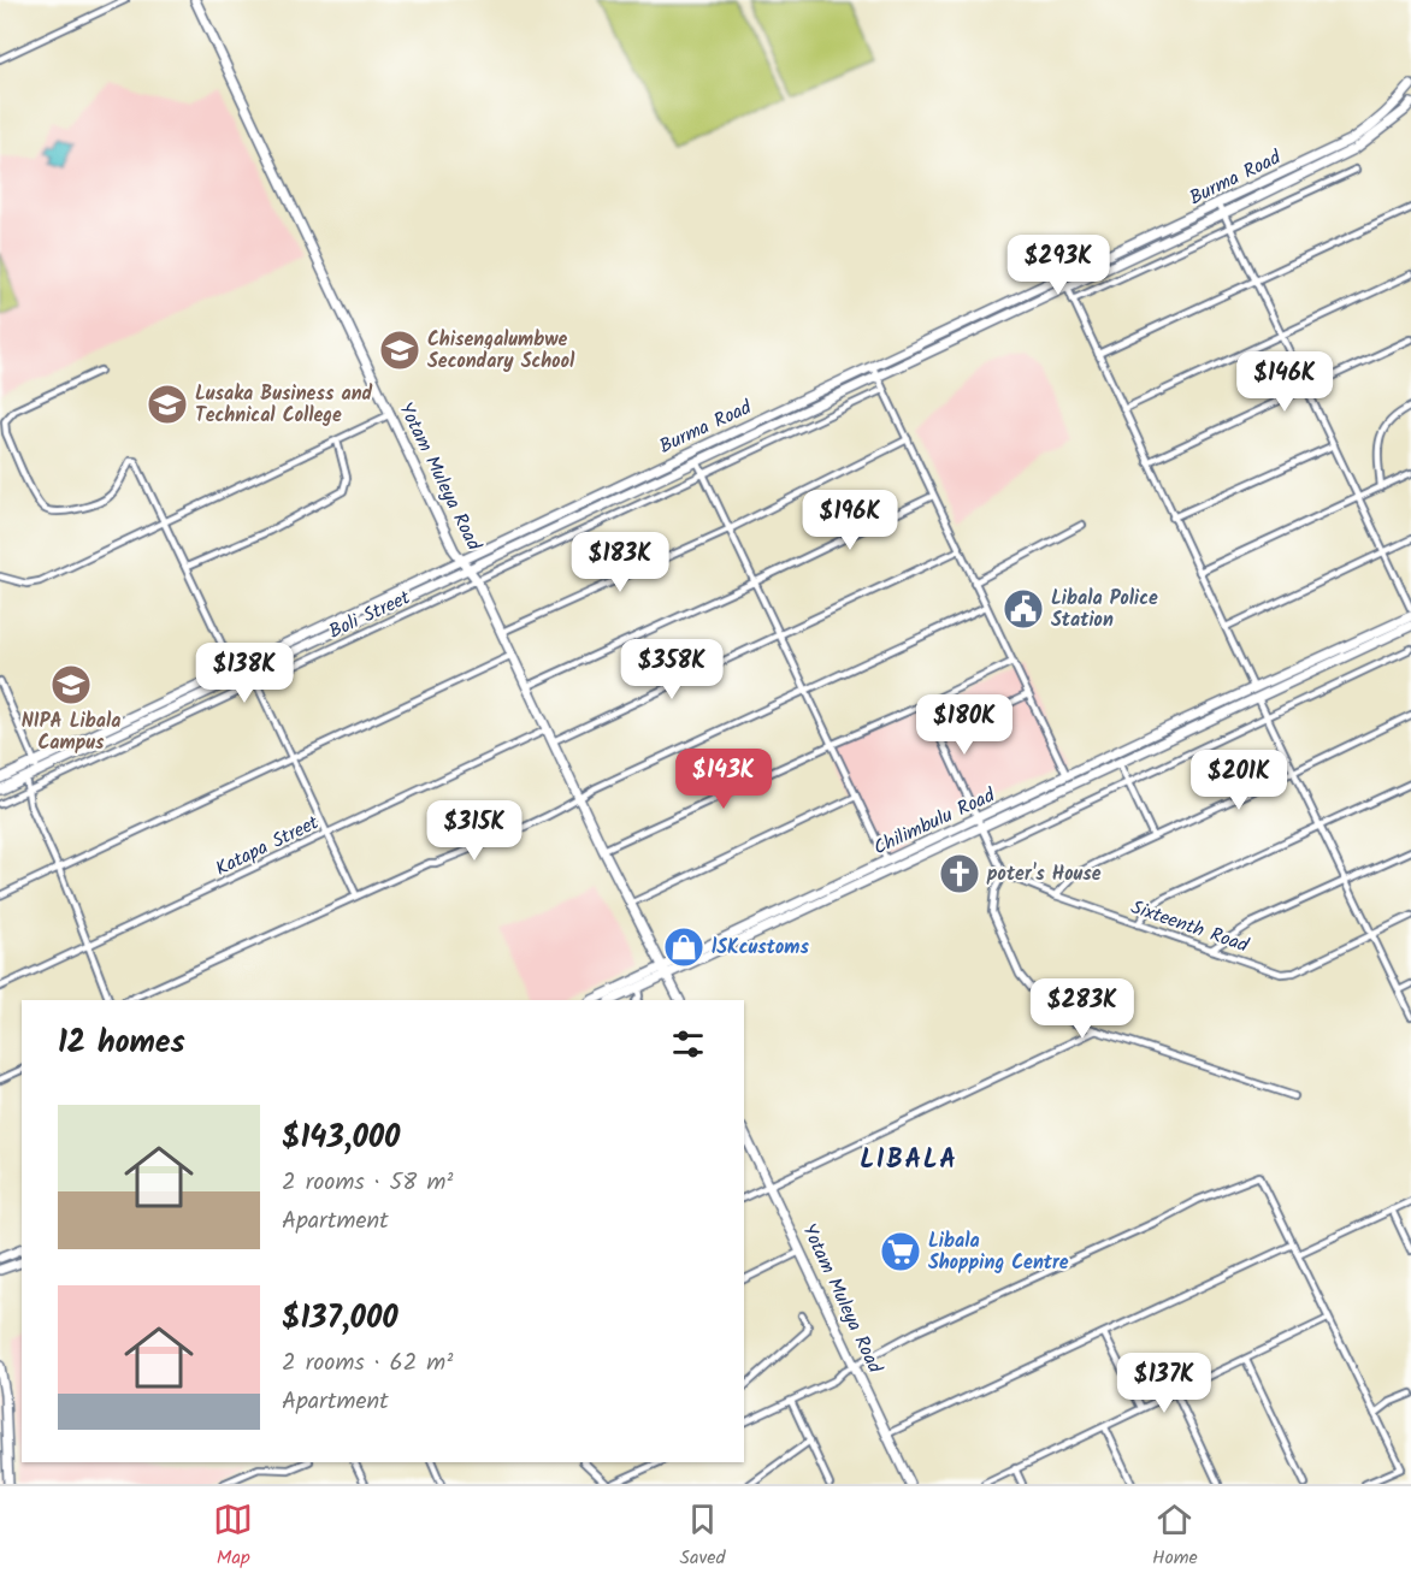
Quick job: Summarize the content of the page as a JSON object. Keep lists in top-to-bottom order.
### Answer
{
  "streets": {
    "main road": ["Burma Road", "Yotam Muleya Road", "Chilimbulu Road"],
    "street": ["Boli Street", "Katapa Street", "Sixteenth Road"]
  },
  "crossings": [
    ["Burma Road", "Yotam Muleya Road"],
    ["Yotam Muleya Road", "Boli Street"],
    ["Yotam Muleya Road", "Chilimbulu Road"],
    ["Yotam Muleya Road", "Katapa Street"]
  ],
  "districts": ["LIBALA"],
  "places": {
    "school or university": ["Chisengalumbwe Secondary School", "Lusaka Business and Technical College", "NIPA Libala Campus"],
    "public building": ["Libala Police Station"],
    "church": ["poter's House"],
    "shop": ["lSKcustoms"],
    "supermarket": ["Libala Shopping Centre"]
  },
  "page": {
    "price": [
      "$293K",
      "$146K",
      "$196K",
      "$183K",
      "$358K",
      "$138K",
      "$180K",
      "$143K",
      "$201K",
      "$315K",
      "$283K",
      "$137K"
    ],
    "heading": "12 homes",
    "list": [
      {
        "name": "$143,000",
        "note": "2 rooms · 58 m² · Apartment"
      },
      {
        "name": "$137,000",
        "note": "2 rooms · 62 m² · Apartment"
      }
    ],
    "tabs": ["Map", "Saved", "Home"]
  }
}
